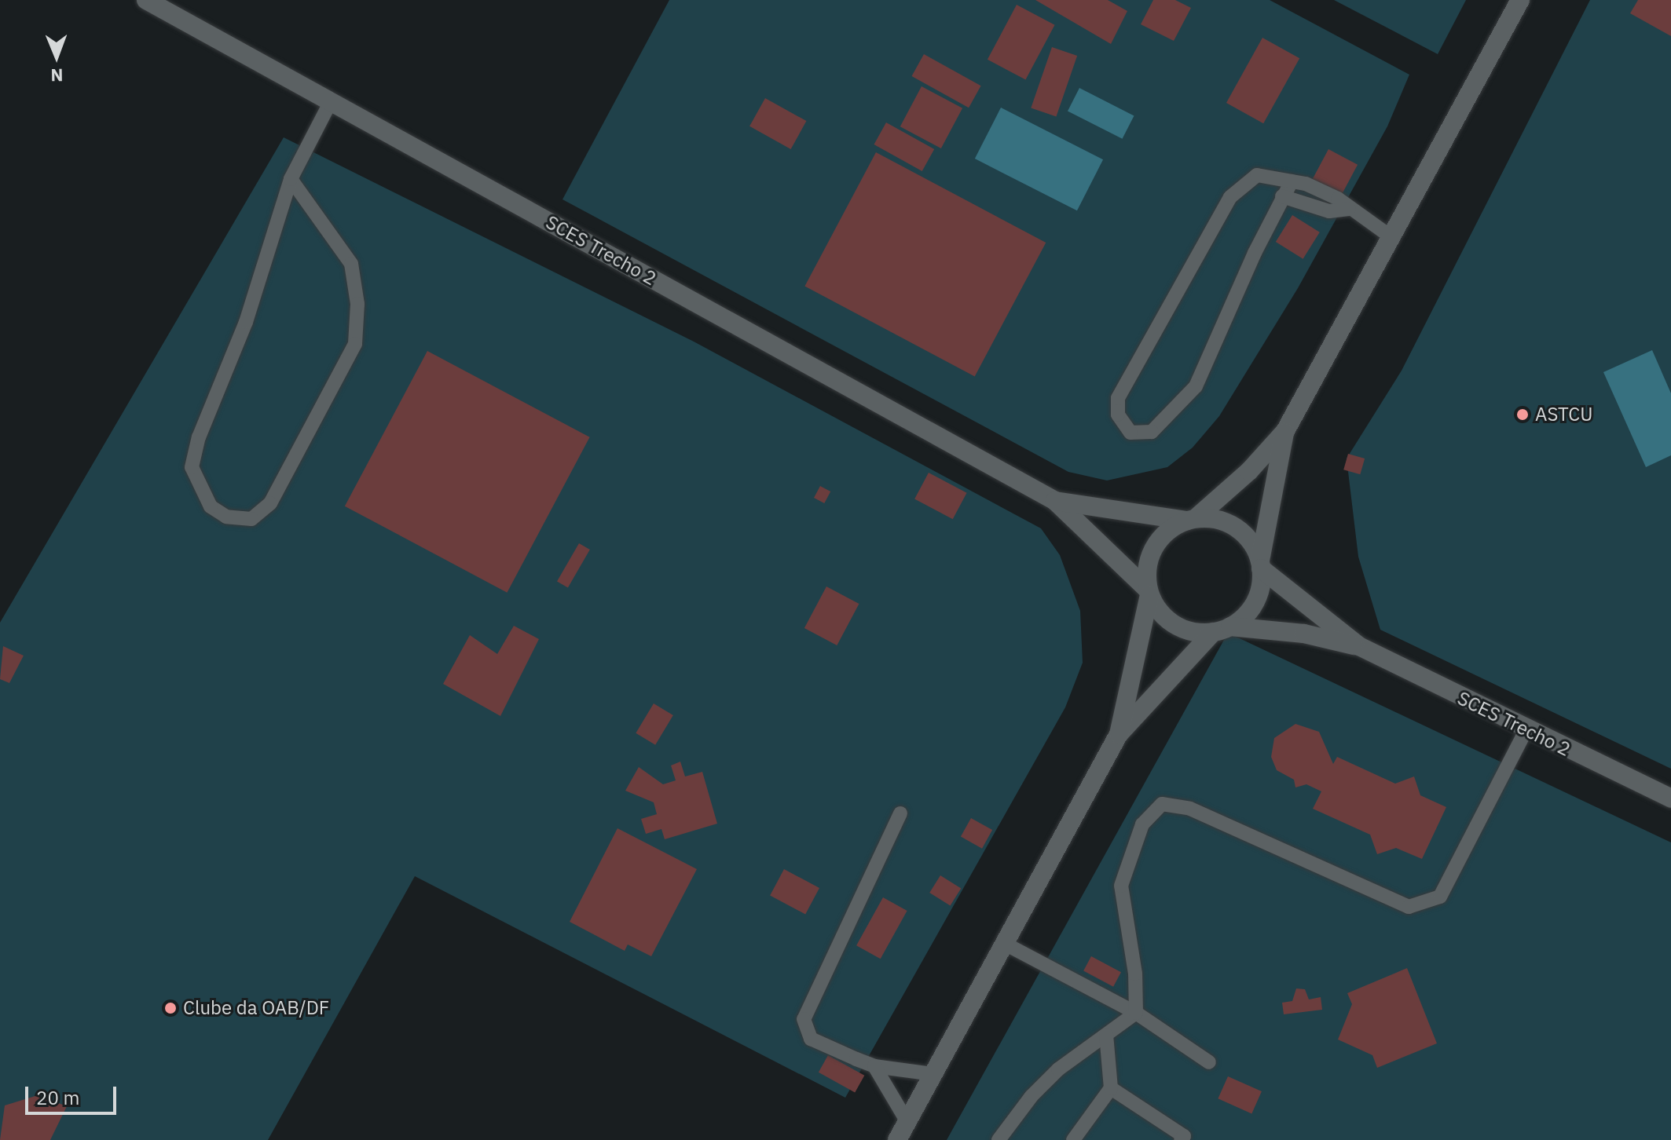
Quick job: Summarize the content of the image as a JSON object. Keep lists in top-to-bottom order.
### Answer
{
  "streets": {
    "street": ["SCES Trecho 2"]
  },
  "places": ["ASTCU", "Clube da OAB/DF"],
  "scale_bar": "20 m",
  "north": "bottom"
}
